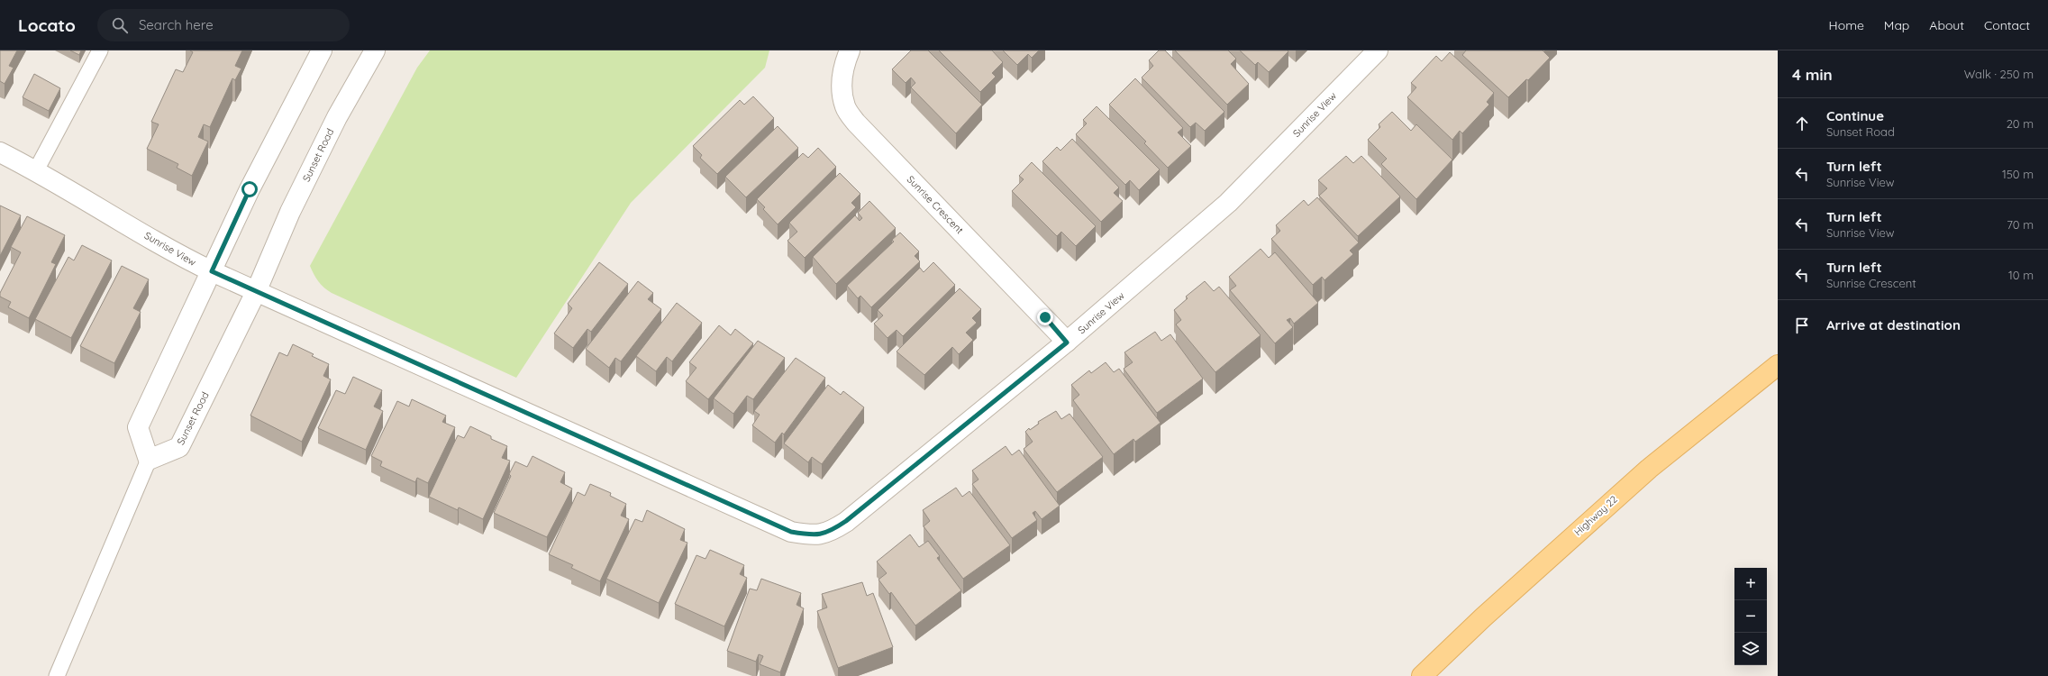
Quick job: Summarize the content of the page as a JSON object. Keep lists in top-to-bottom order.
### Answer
{
  "streets": {
    "main road": ["Highway 22"],
    "street": ["Sunrise View", "Sunset Road", "Sunrise Crescent"]
  },
  "crossings": [
    ["Sunrise View", "Sunset Road"],
    ["Sunrise View", "Sunrise Crescent"]
  ],
  "page": {
    "header": "Locato",
    "search": "Search here",
    "nav": [
      "Home",
      "Map",
      "About",
      "Contact"
    ],
    "heading": ["4 min", "Walk · 250 m"],
    "list": [
      ["Continue", "Sunset Road", "20 m"],
      ["Turn left", "Sunrise View", "150 m"],
      ["Turn left", "Sunrise View", "70 m"],
      ["Turn left", "Sunrise Crescent", "10 m"],
      "Arrive at destination"
    ],
    "map_buttons": ["+", "−"]
  }
}
